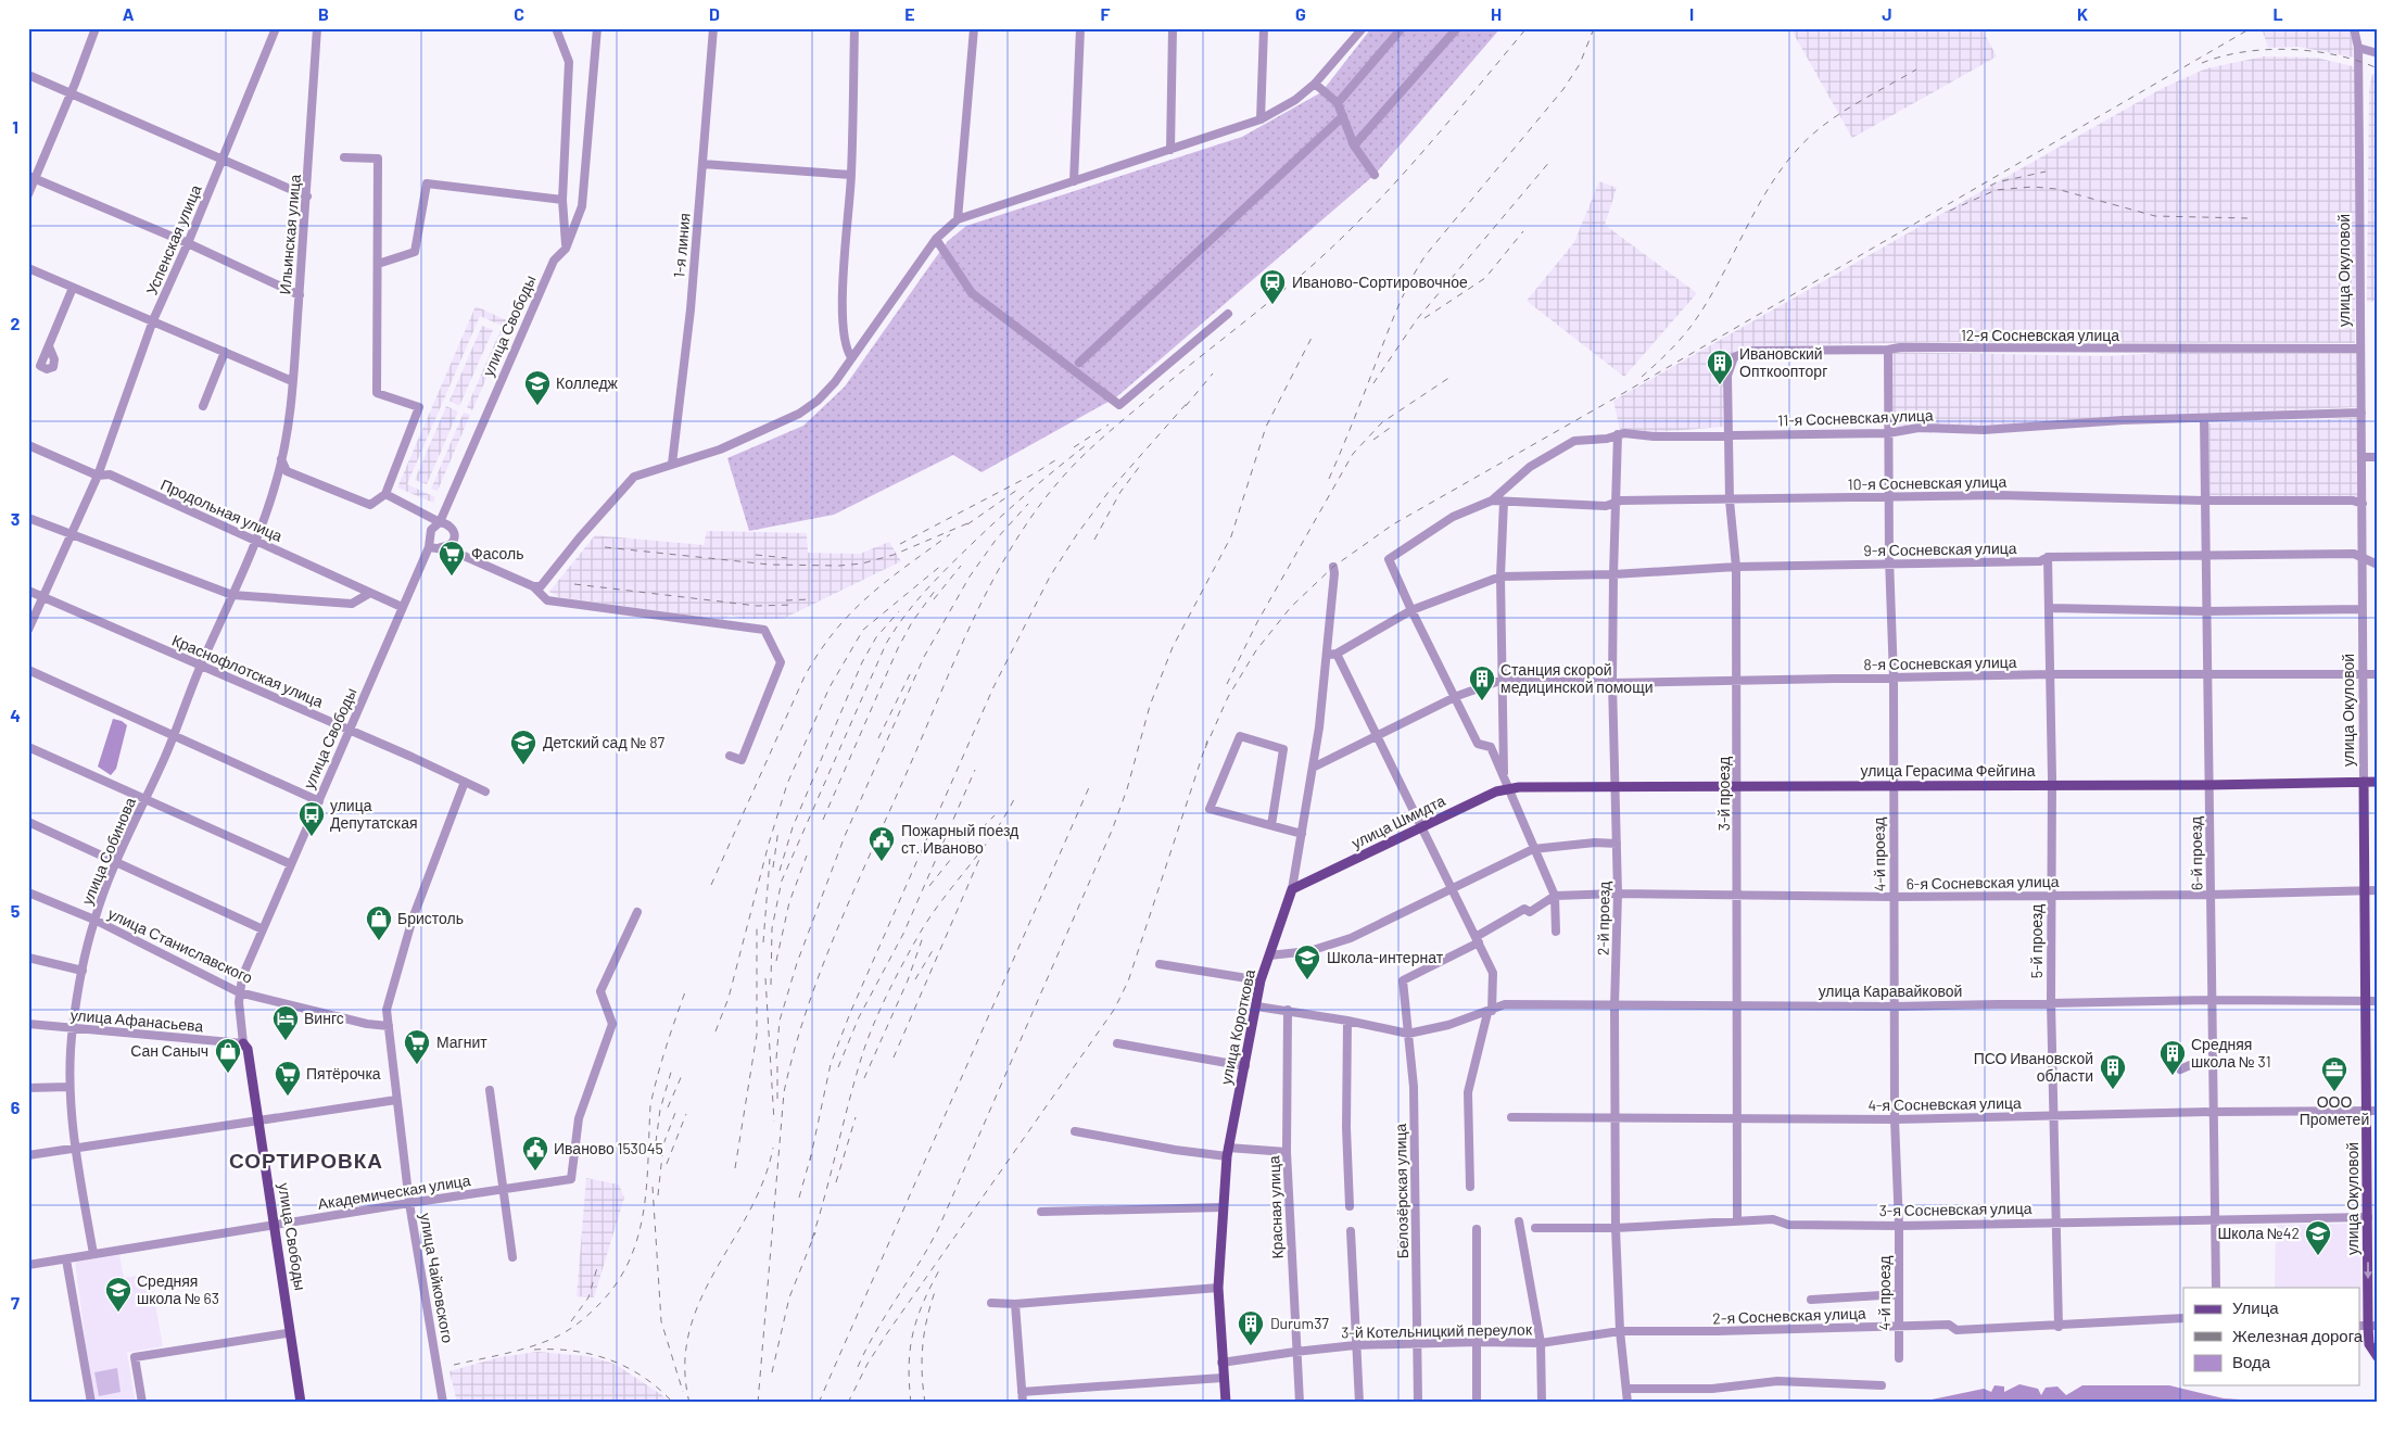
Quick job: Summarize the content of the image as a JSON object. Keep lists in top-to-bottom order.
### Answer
{
  "streets": {
    "main road": [
      "улица Окуловой",
      "улица Свободы",
      "улица Герасима Фейгина",
      "улица Шмидта",
      "улица Короткова"
    ],
    "street": [
      "Ильинская улица",
      "Успенская улица",
      "1-я линия",
      "12-я Сосневская улица",
      "11-я Сосневская улица",
      "10-я Сосневская улица",
      "Продольная улица",
      "9-я Сосневская улица",
      "8-я Сосневская улица",
      "Краснофлотская улица",
      "3-й проезд",
      "улица Собинова",
      "6-й проезд",
      "4-й проезд",
      "6-я Сосневская улица",
      "2-й проезд",
      "5-й проезд",
      "улица Станиславского",
      "улица Каравайковой",
      "улица Афанасьева",
      "4-я Сосневская улица",
      "Белозёрская улица",
      "Академическая улица",
      "Красная улица",
      "3-я Сосневская улица",
      "улица Чайковского",
      "2-я Сосневская улица",
      "3-й Котельницкий переулок"
    ]
  },
  "crossings": [
    ["Ильинская улица", "улица Собинова"],
    ["Успенская улица", "Продольная улица"],
    ["Успенская улица", "Краснофлотская улица"],
    ["улица Окуловой", "12-я Сосневская улица"],
    ["улица Окуловой", "11-я Сосневская улица"],
    ["улица Окуловой", "10-я Сосневская улица"],
    ["улица Окуловой", "9-я Сосневская улица"],
    ["улица Окуловой", "8-я Сосневская улица"],
    ["улица Окуловой", "улица Герасима Фейгина"],
    ["улица Окуловой", "6-я Сосневская улица"],
    ["улица Окуловой", "улица Каравайковой"],
    ["улица Окуловой", "4-я Сосневская улица"],
    ["улица Окуловой", "3-я Сосневская улица"],
    ["улица Свободы", "Продольная улица"],
    ["улица Свободы", "Краснофлотская улица"],
    ["улица Свободы", "улица Станиславского"],
    ["улица Свободы", "улица Афанасьева"],
    ["улица Свободы", "Академическая улица"],
    ["12-я Сосневская улица", "3-й проезд"],
    ["12-я Сосневская улица", "4-й проезд"],
    ["11-я Сосневская улица", "10-я Сосневская улица"],
    ["11-я Сосневская улица", "9-я Сосневская улица"],
    ["11-я Сосневская улица", "3-й проезд"],
    ["11-я Сосневская улица", "6-й проезд"],
    ["11-я Сосневская улица", "4-й проезд"],
    ["11-я Сосневская улица", "2-й проезд"],
    ["10-я Сосневская улица", "3-й проезд"],
    ["10-я Сосневская улица", "6-й проезд"],
    ["10-я Сосневская улица", "4-й проезд"],
    ["10-я Сосневская улица", "2-й проезд"],
    ["Продольная улица", "улица Собинова"],
    ["9-я Сосневская улица", "3-й проезд"],
    ["9-я Сосневская улица", "6-й проезд"],
    ["9-я Сосневская улица", "4-й проезд"],
    ["9-я Сосневская улица", "2-й проезд"],
    ["9-я Сосневская улица", "5-й проезд"],
    ["9-я Сосневская улица", "улица Короткова"],
    ["8-я Сосневская улица", "3-й проезд"],
    ["8-я Сосневская улица", "6-й проезд"],
    ["8-я Сосневская улица", "4-й проезд"],
    ["8-я Сосневская улица", "2-й проезд"],
    ["8-я Сосневская улица", "5-й проезд"],
    ["Краснофлотская улица", "улица Собинова"],
    ["Краснофлотская улица", "улица Чайковского"],
    ["улица Герасима Фейгина", "3-й проезд"],
    ["улица Герасима Фейгина", "улица Шмидта"],
    ["улица Герасима Фейгина", "6-й проезд"],
    ["улица Герасима Фейгина", "4-й проезд"],
    ["улица Герасима Фейгина", "2-й проезд"],
    ["улица Герасима Фейгина", "5-й проезд"],
    ["3-й проезд", "6-я Сосневская улица"],
    ["3-й проезд", "улица Каравайковой"],
    ["3-й проезд", "4-я Сосневская улица"],
    ["3-й проезд", "3-я Сосневская улица"],
    ["улица Шмидта", "улица Короткова"],
    ["улица Собинова", "улица Станиславского"],
    ["улица Собинова", "улица Афанасьева"],
    ["улица Собинова", "Академическая улица"],
    ["6-й проезд", "6-я Сосневская улица"],
    ["6-й проезд", "улица Каравайковой"],
    ["6-й проезд", "4-я Сосневская улица"],
    ["6-й проезд", "3-я Сосневская улица"],
    ["4-й проезд", "6-я Сосневская улица"],
    ["4-й проезд", "улица Каравайковой"],
    ["4-й проезд", "4-я Сосневская улица"],
    ["4-й проезд", "3-я Сосневская улица"],
    ["4-й проезд", "2-я Сосневская улица"],
    ["6-я Сосневская улица", "2-й проезд"],
    ["6-я Сосневская улица", "5-й проезд"],
    ["2-й проезд", "улица Каравайковой"],
    ["2-й проезд", "4-я Сосневская улица"],
    ["2-й проезд", "3-я Сосневская улица"],
    ["2-й проезд", "2-я Сосневская улица"],
    ["2-й проезд", "3-й Котельницкий переулок"],
    ["5-й проезд", "улица Каравайковой"],
    ["5-й проезд", "4-я Сосневская улица"],
    ["5-й проезд", "3-я Сосневская улица"],
    ["5-й проезд", "2-я Сосневская улица"],
    ["улица Станиславского", "улица Чайковского"],
    ["улица Каравайковой", "Белозёрская улица"],
    ["улица Короткова", "3-й Котельницкий переулок"],
    ["Белозёрская улица", "3-й Котельницкий переулок"],
    ["Академическая улица", "улица Чайковского"],
    ["Красная улица", "3-й Котельницкий переулок"],
    ["2-я Сосневская улица", "3-й Котельницкий переулок"]
  ],
  "districts": ["СОРТИРОВКА"],
  "places": {
    "station": ["Иваново-Сортировочное"],
    "building": [
      "Ивановский Опткоопторг",
      "Станция скорой медицинской помощи",
      "Средняя школа № 31",
      "ПСО Ивановской области",
      "Durum37"
    ],
    "school or university": [
      "Колледж",
      "Детский сад № 87",
      "Школа-интернат",
      "Школа №42",
      "Средняя школа № 63"
    ],
    "supermarket": ["Фасоль", "Магнит", "Пятёрочка"],
    "bus stop": ["улица Депутатская"],
    "public building": ["Пожарный поезд ст. Иваново", "Иваново 153045"],
    "shop": ["Бристоль", "Сан Саныч"],
    "hotel": ["Вингс"],
    "office": ["ООО Прометей"]
  },
  "legend": ["Улица", "Железная дорога", "Вода"],
  "grid": {
    "columns": [
      "A",
      "B",
      "C",
      "D",
      "E",
      "F",
      "G",
      "H",
      "I",
      "J",
      "K",
      "L"
    ],
    "rows": [
      "1",
      "2",
      "3",
      "4",
      "5",
      "6",
      "7"
    ]
  }
}
